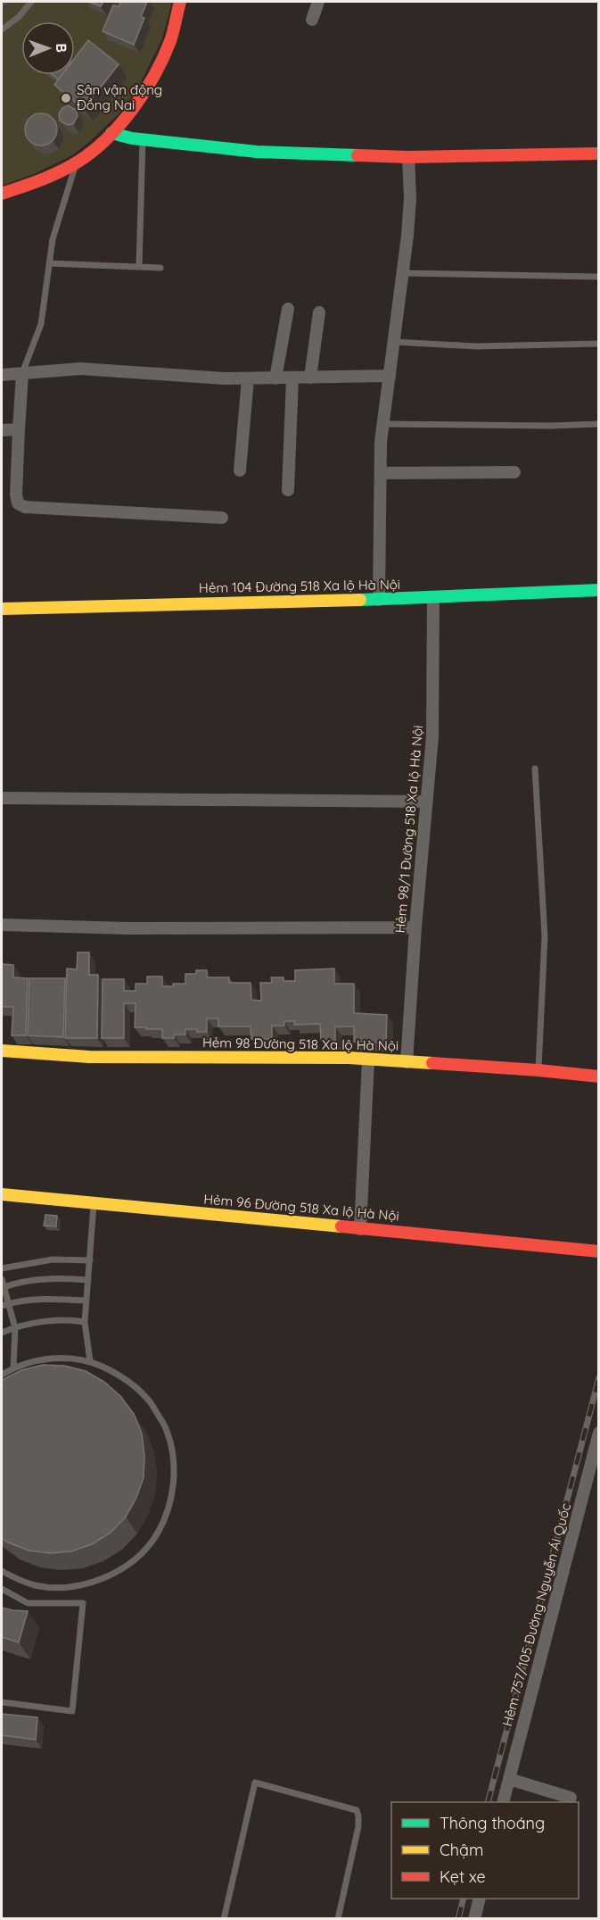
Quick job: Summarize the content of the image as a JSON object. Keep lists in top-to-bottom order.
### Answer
{
  "streets": {
    "street": [
      "Hẻm 104 Đường 518 Xa lộ Hà Nội",
      "Hẻm 98/1 Đường 518 Xa lộ Hà Nội",
      "Hẻm 98 Đường 518 Xa lộ Hà Nội",
      "Hẻm 96 Đường 518 Xa lộ Hà Nội",
      "Hẻm 757/105 Đường Nguyễn Ái Quốc"
    ]
  },
  "crossings": [
    ["Hẻm 104 Đường 518 Xa lộ Hà Nội", "Hẻm 98/1 Đường 518 Xa lộ Hà Nội"],
    ["Hẻm 98/1 Đường 518 Xa lộ Hà Nội", "Hẻm 98 Đường 518 Xa lộ Hà Nội"]
  ],
  "places": ["Sân vận động Đồng Nai"],
  "legend": ["Thông thoáng", "Chậm", "Kẹt xe"],
  "north": "right"
}
